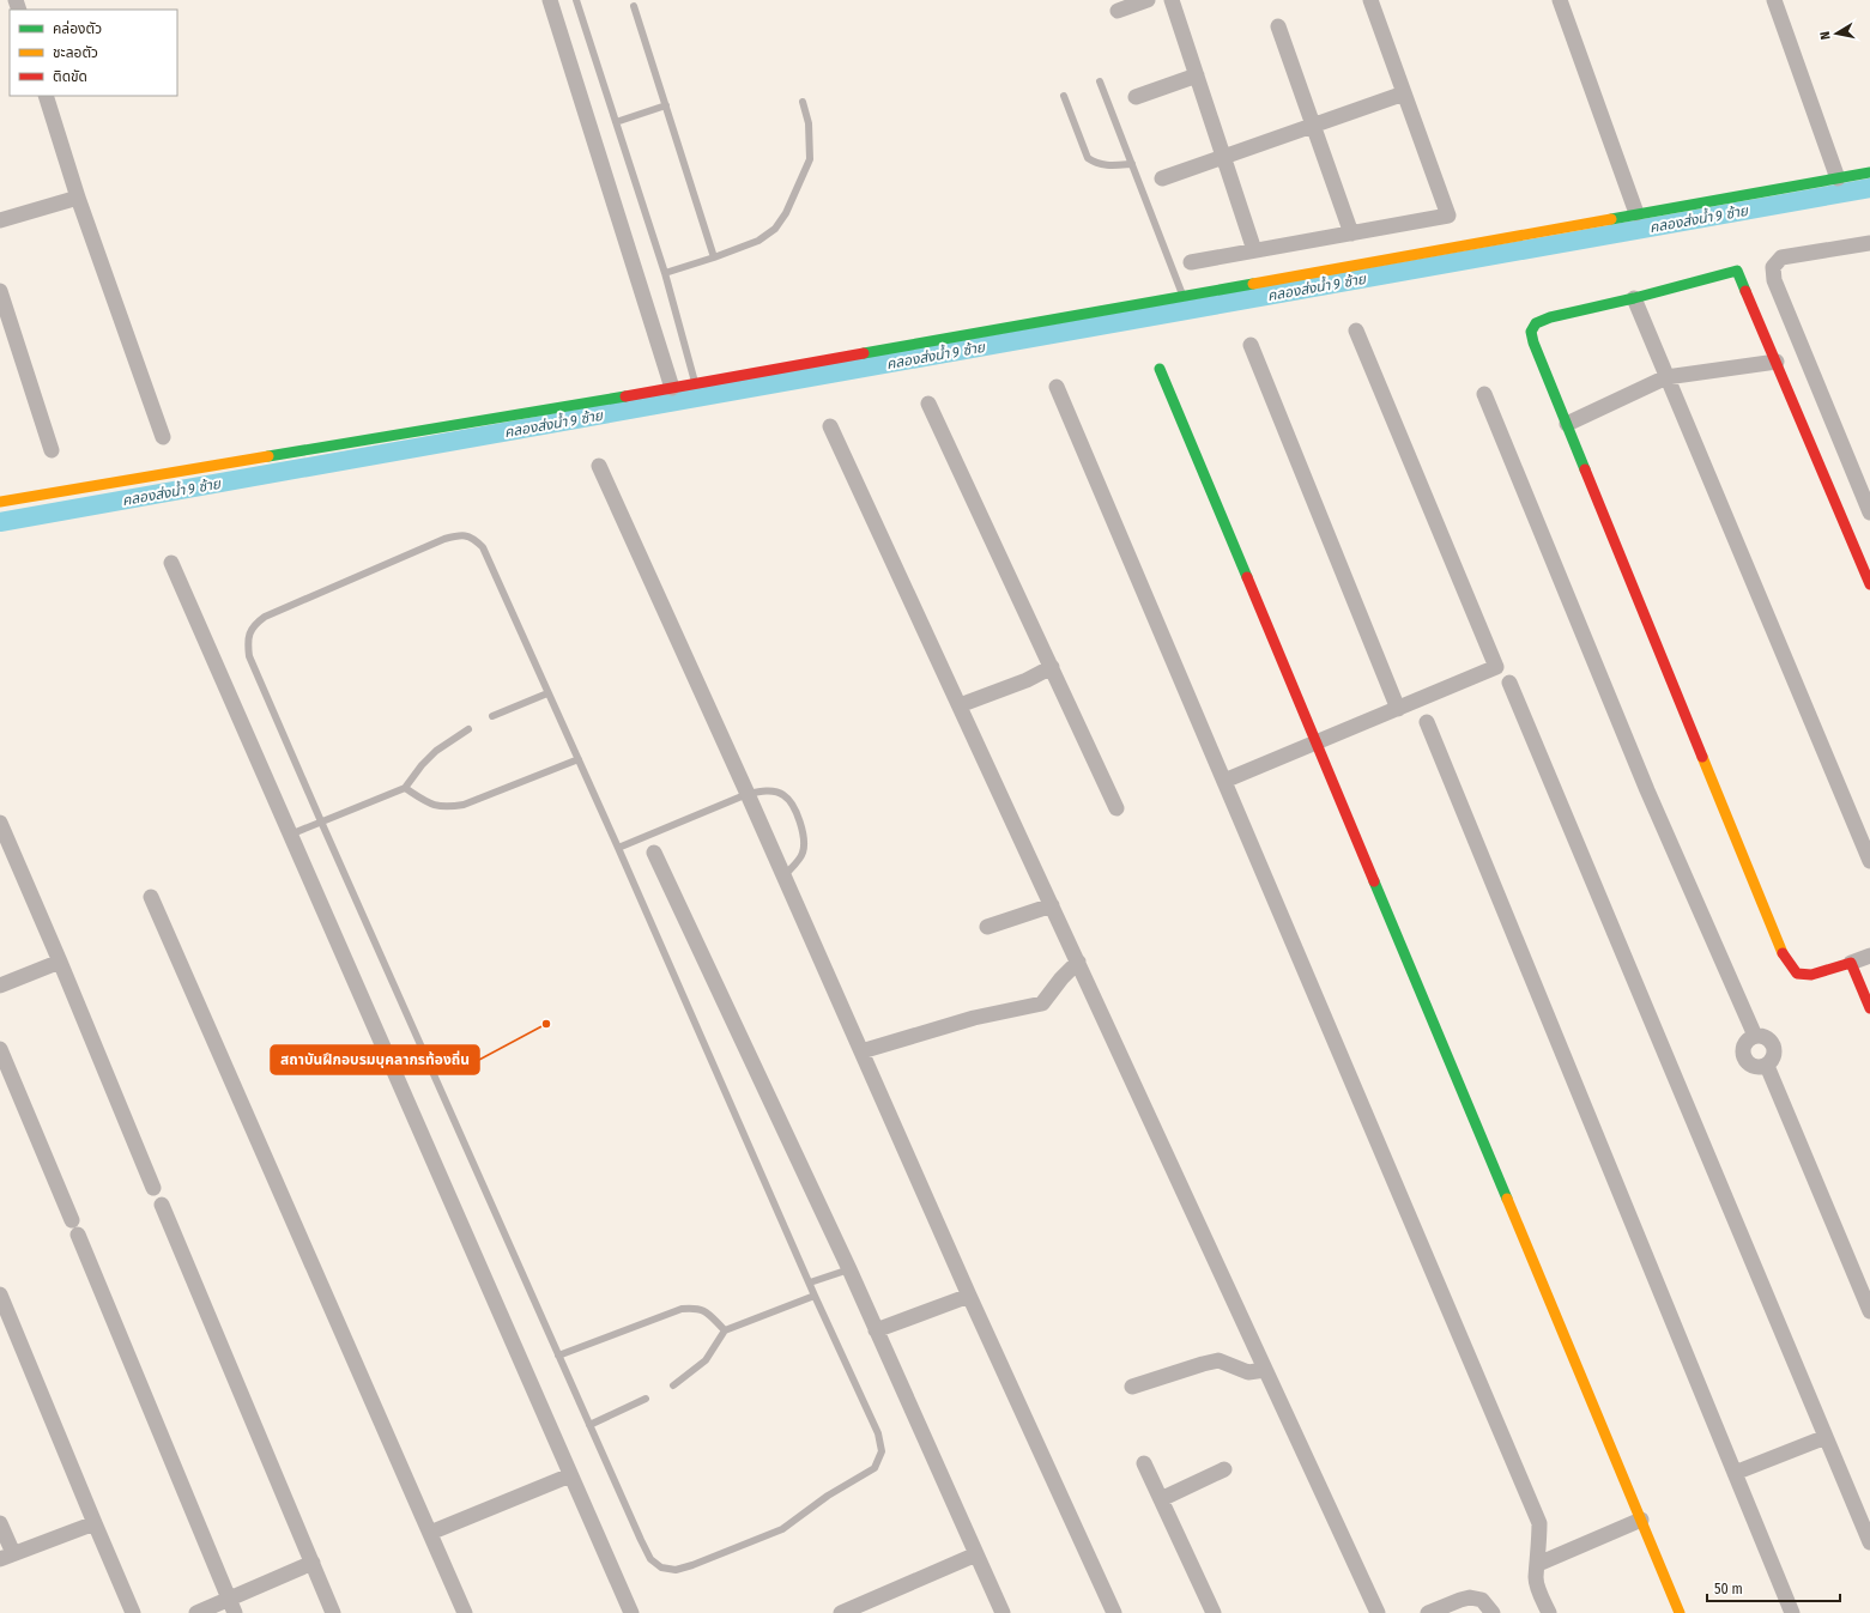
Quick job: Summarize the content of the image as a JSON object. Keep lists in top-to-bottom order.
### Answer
{
  "water": ["คลองส่งน้ำ 9 ซ้าย"],
  "places": ["สถาบันฝึกอบรมบุคลากรท้องถิ่น"],
  "legend": ["คล่องตัว", "ชะลอตัว", "ติดขัด"],
  "scale_bar": "50 m",
  "north": "left"
}
